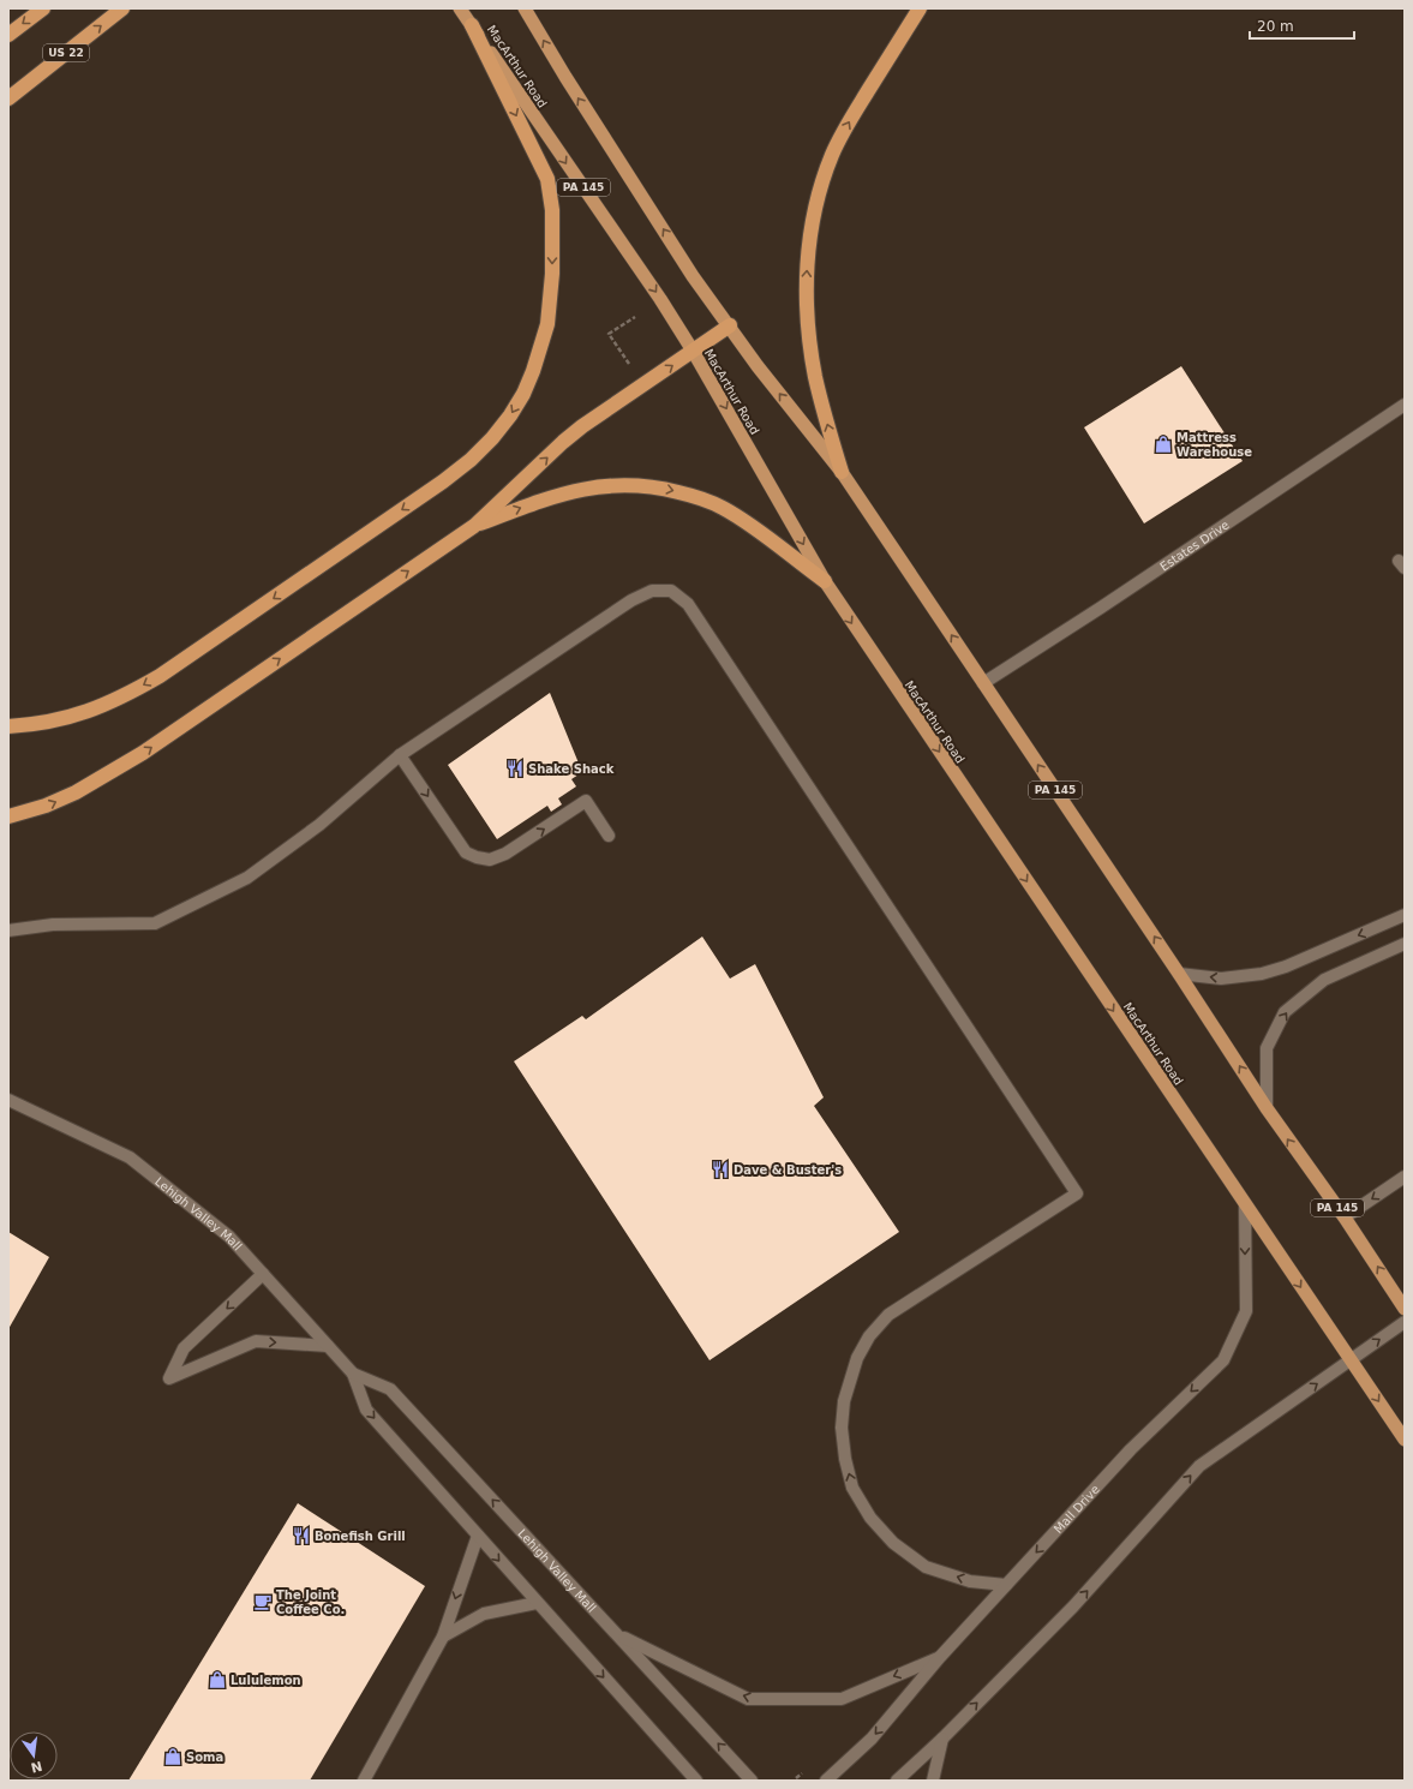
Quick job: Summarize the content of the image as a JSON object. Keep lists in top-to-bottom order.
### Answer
{
  "streets": {
    "highway": ["US 22", "MacArthur Road", "PA 145"],
    "street": ["Estates Drive", "Lehigh Valley Mall", "Mall Drive"]
  },
  "crossings": [
    ["MacArthur Road", "Mall Drive"],
    ["PA 145", "Estates Drive"]
  ],
  "places": {
    "shop": ["Mattress Warehouse", "Lululemon", "Soma"],
    "restaurant": ["Shake Shack", "Dave & Buster's", "Bonefish Grill"],
    "cafe": ["The Joint Coffee Co."]
  },
  "scale_bar": "20 m",
  "north": "bottom"
}
